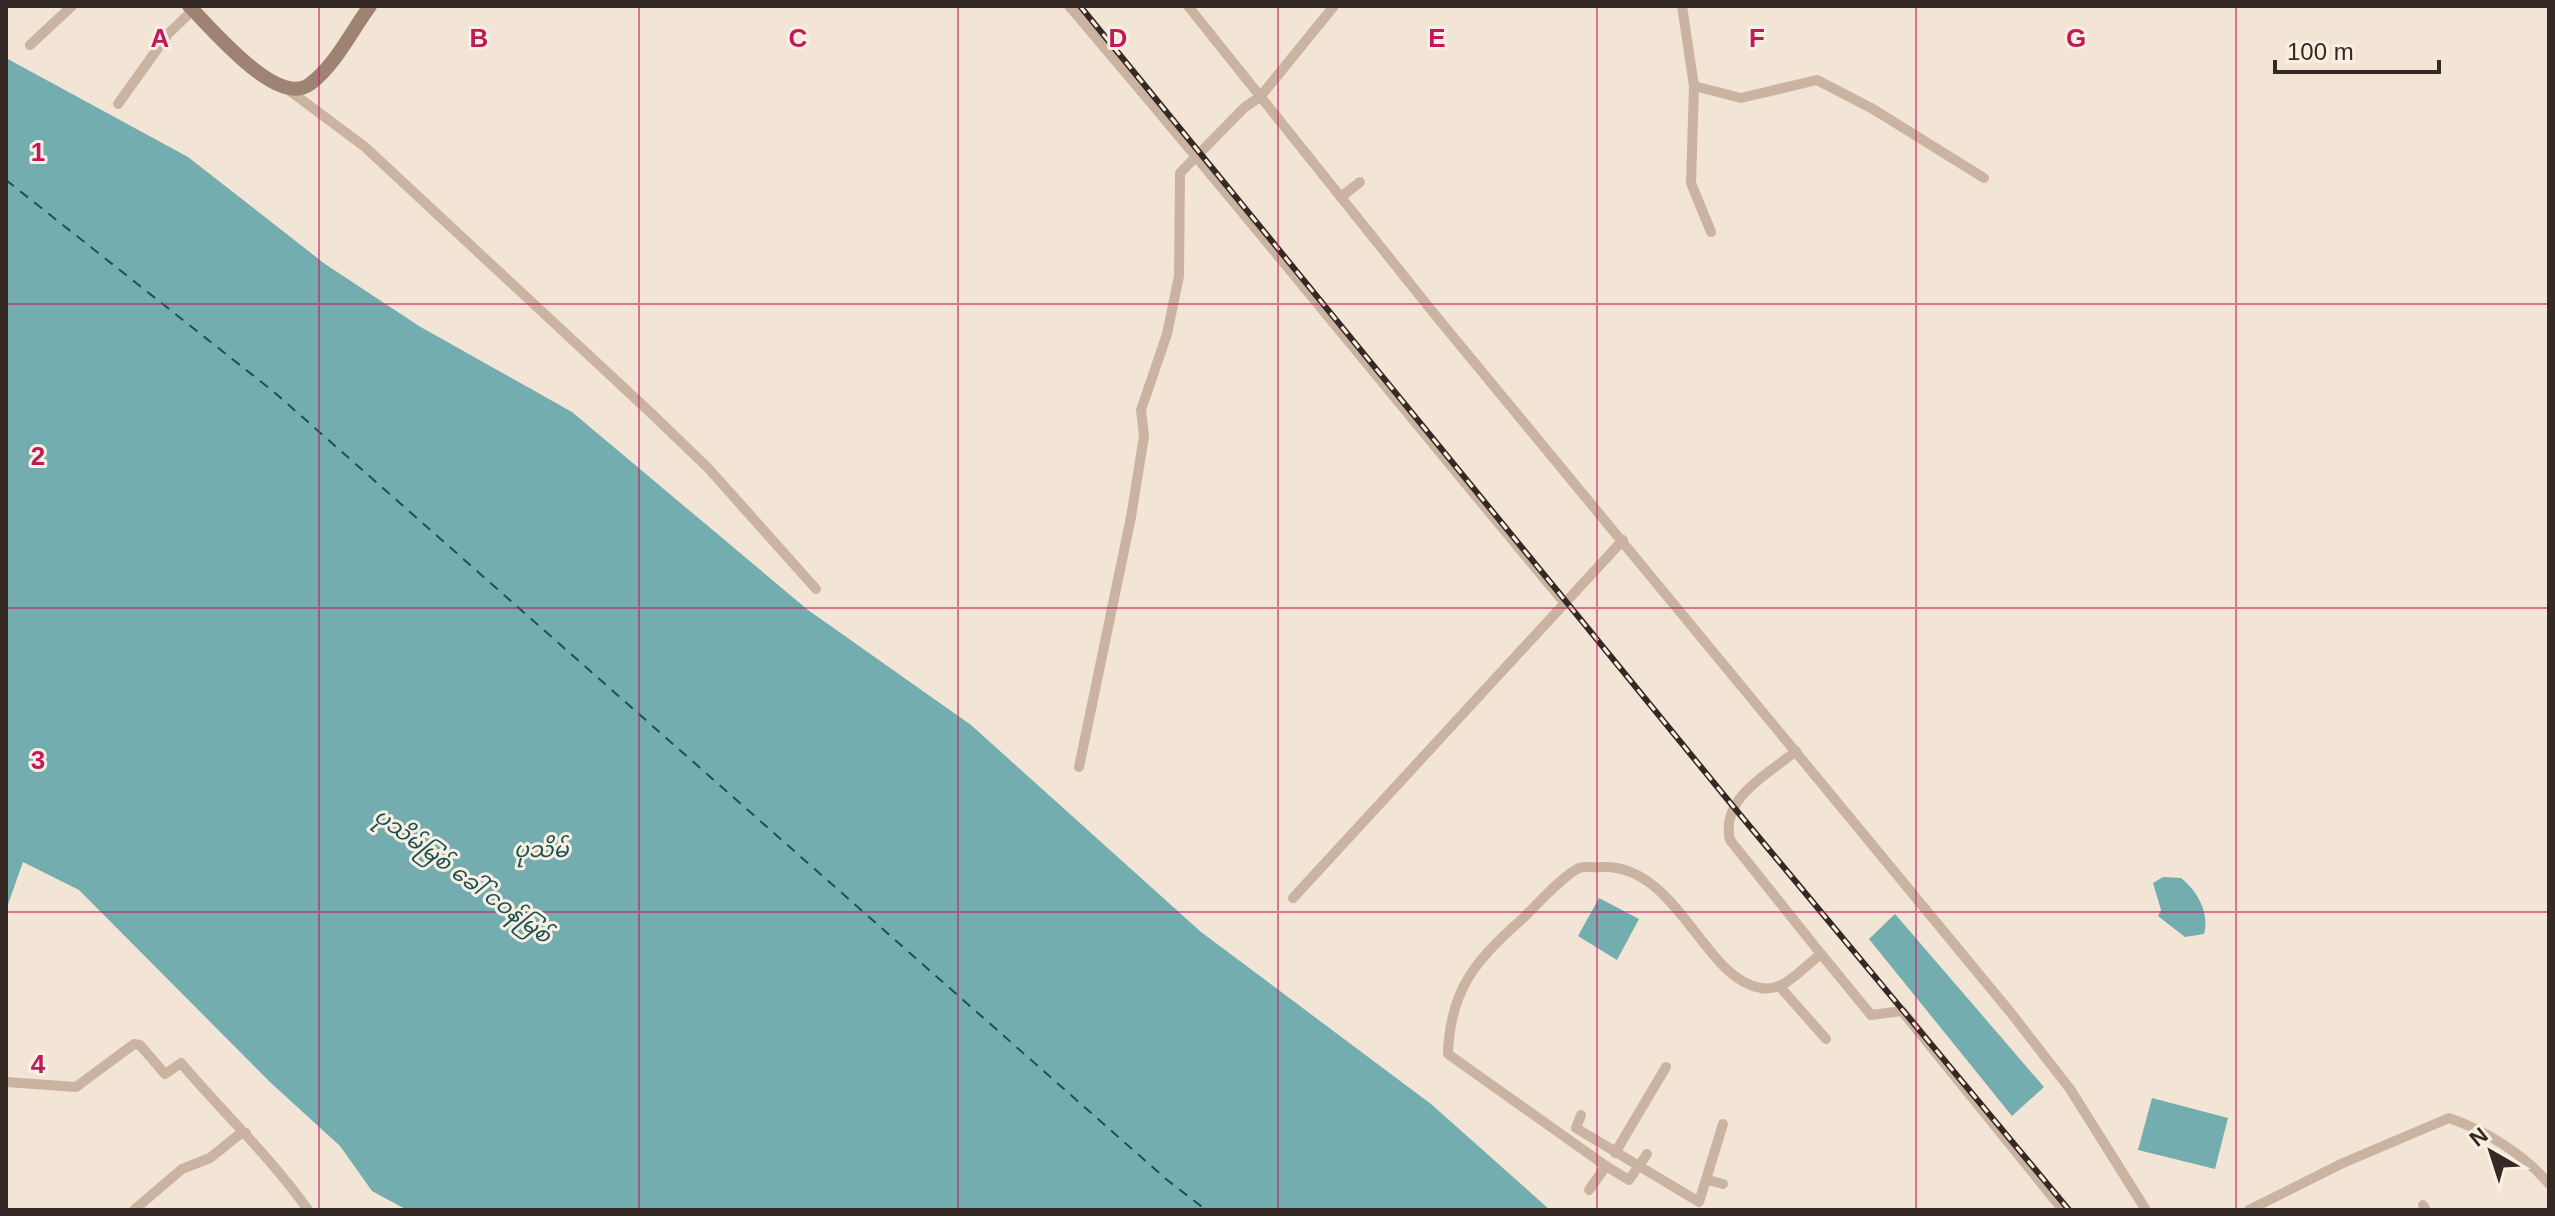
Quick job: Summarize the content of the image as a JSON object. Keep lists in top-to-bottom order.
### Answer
{
  "water": ["ပုသိမ်", "ပုသိမ်မြစ် ခေါ် ငဝန်မြစ်"],
  "scale_bar": "100 m",
  "north": "top left",
  "grid": {
    "columns": [
      "A",
      "B",
      "C",
      "D",
      "E",
      "F",
      "G"
    ],
    "rows": [
      "1",
      "2",
      "3",
      "4"
    ]
  }
}
